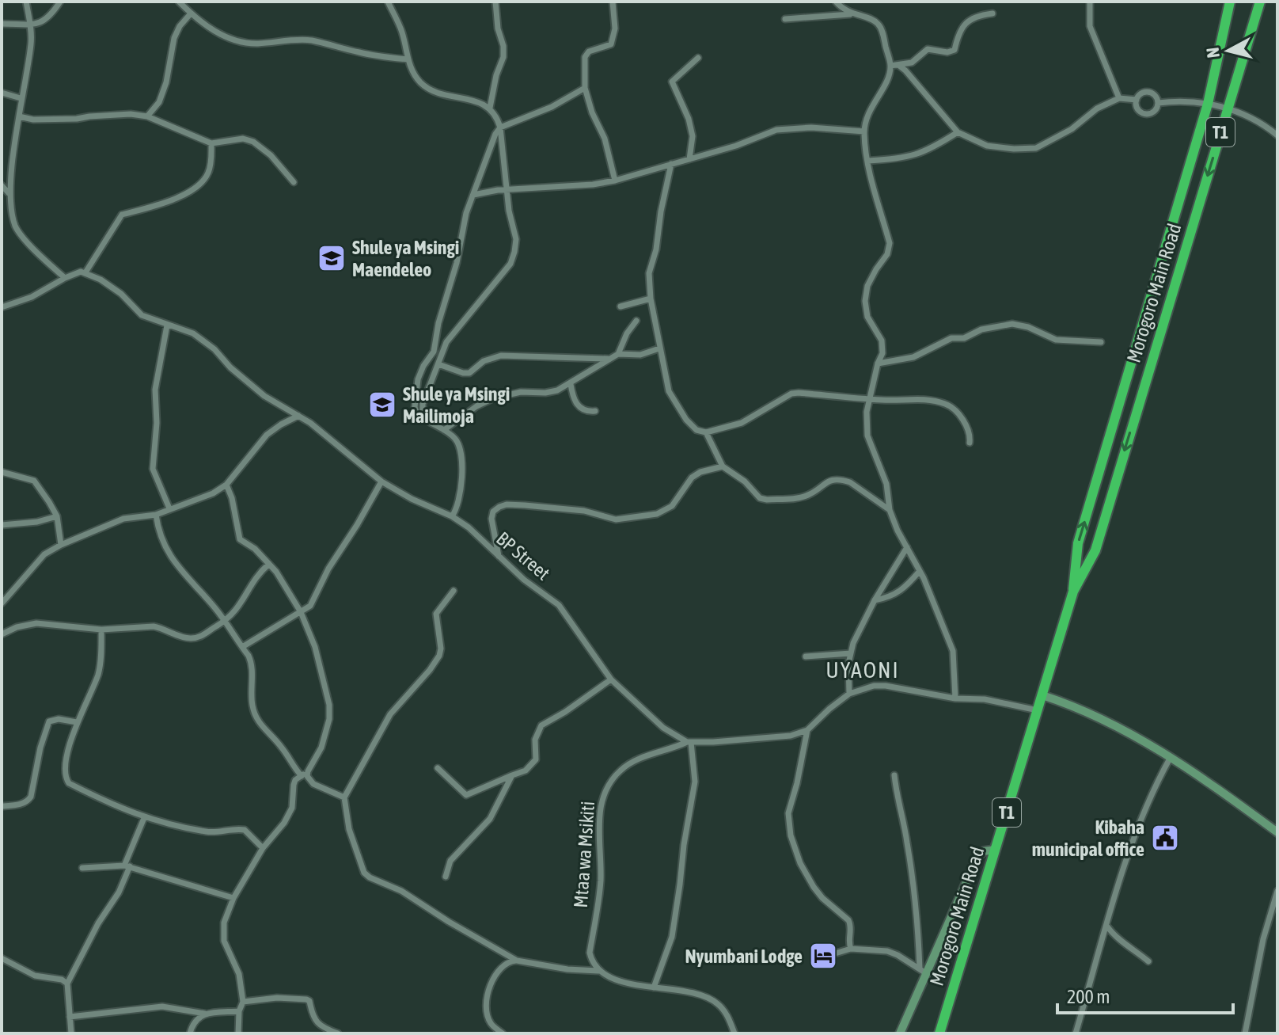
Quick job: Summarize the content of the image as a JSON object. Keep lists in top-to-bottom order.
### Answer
{
  "streets": {
    "highway": ["T1", "Morogoro Main Road"],
    "street": ["BP Street", "Mtaa wa Msikiti"]
  },
  "crossings": [
    ["BP Street", "Mtaa wa Msikiti"]
  ],
  "districts": ["UYAONI"],
  "places": {
    "school or university": ["Shule ya Msingi Maendeleo", "Shule ya Msingi Mailimoja"],
    "public building": ["Kibaha municipal office"],
    "hotel": ["Nyumbani Lodge"]
  },
  "scale_bar": "200 m",
  "north": "left"
}
